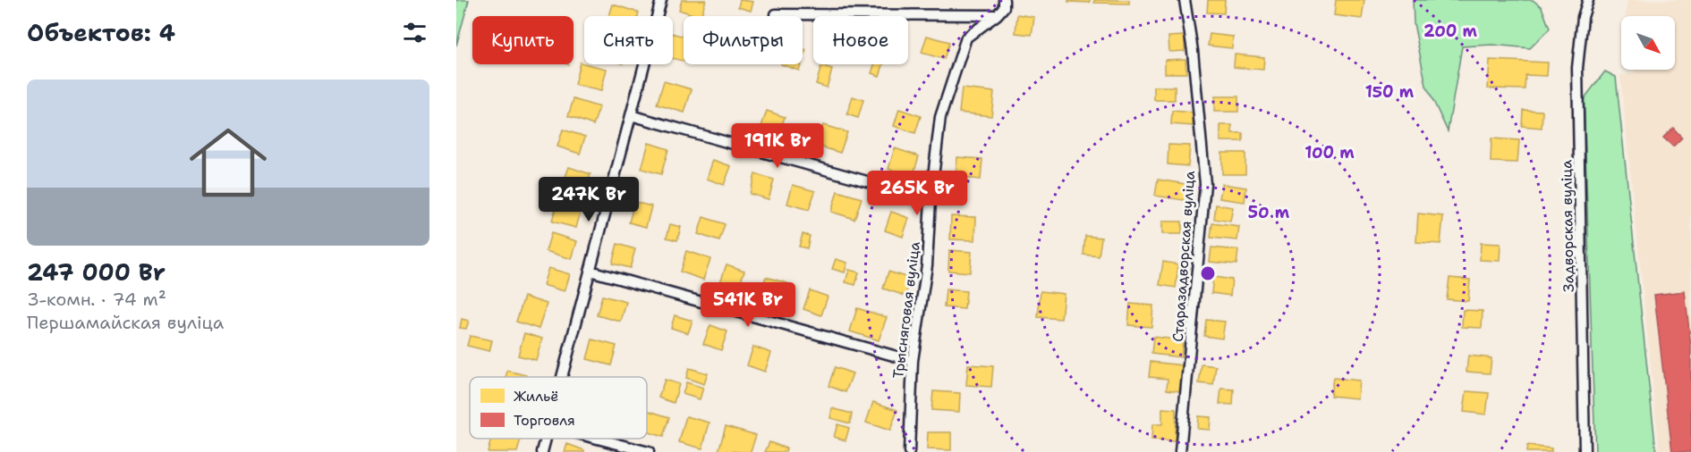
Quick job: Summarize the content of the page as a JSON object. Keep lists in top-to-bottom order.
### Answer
{
  "streets": {
    "street": ["Задворская вуліца", "Старазадворская вуліца", "Трысняговая вуліца"]
  },
  "legend": ["Жильё", "Торговля"],
  "north": "bottom right",
  "page": {
    "heading": "Объектов: 4",
    "chip": [
      "Купить",
      "Снять",
      "Фильтры",
      "Новое"
    ],
    "list": [
      {
        "name": "247 000 Br",
        "note": "3-комн. · 74 m² · Першамайская вуліца"
      }
    ],
    "price": [
      "191K Br",
      "265K Br",
      "247K Br",
      "541K Br"
    ]
  },
  "rings": [
    "200 m",
    "150 m",
    "100 m",
    "50 m"
  ]
}
